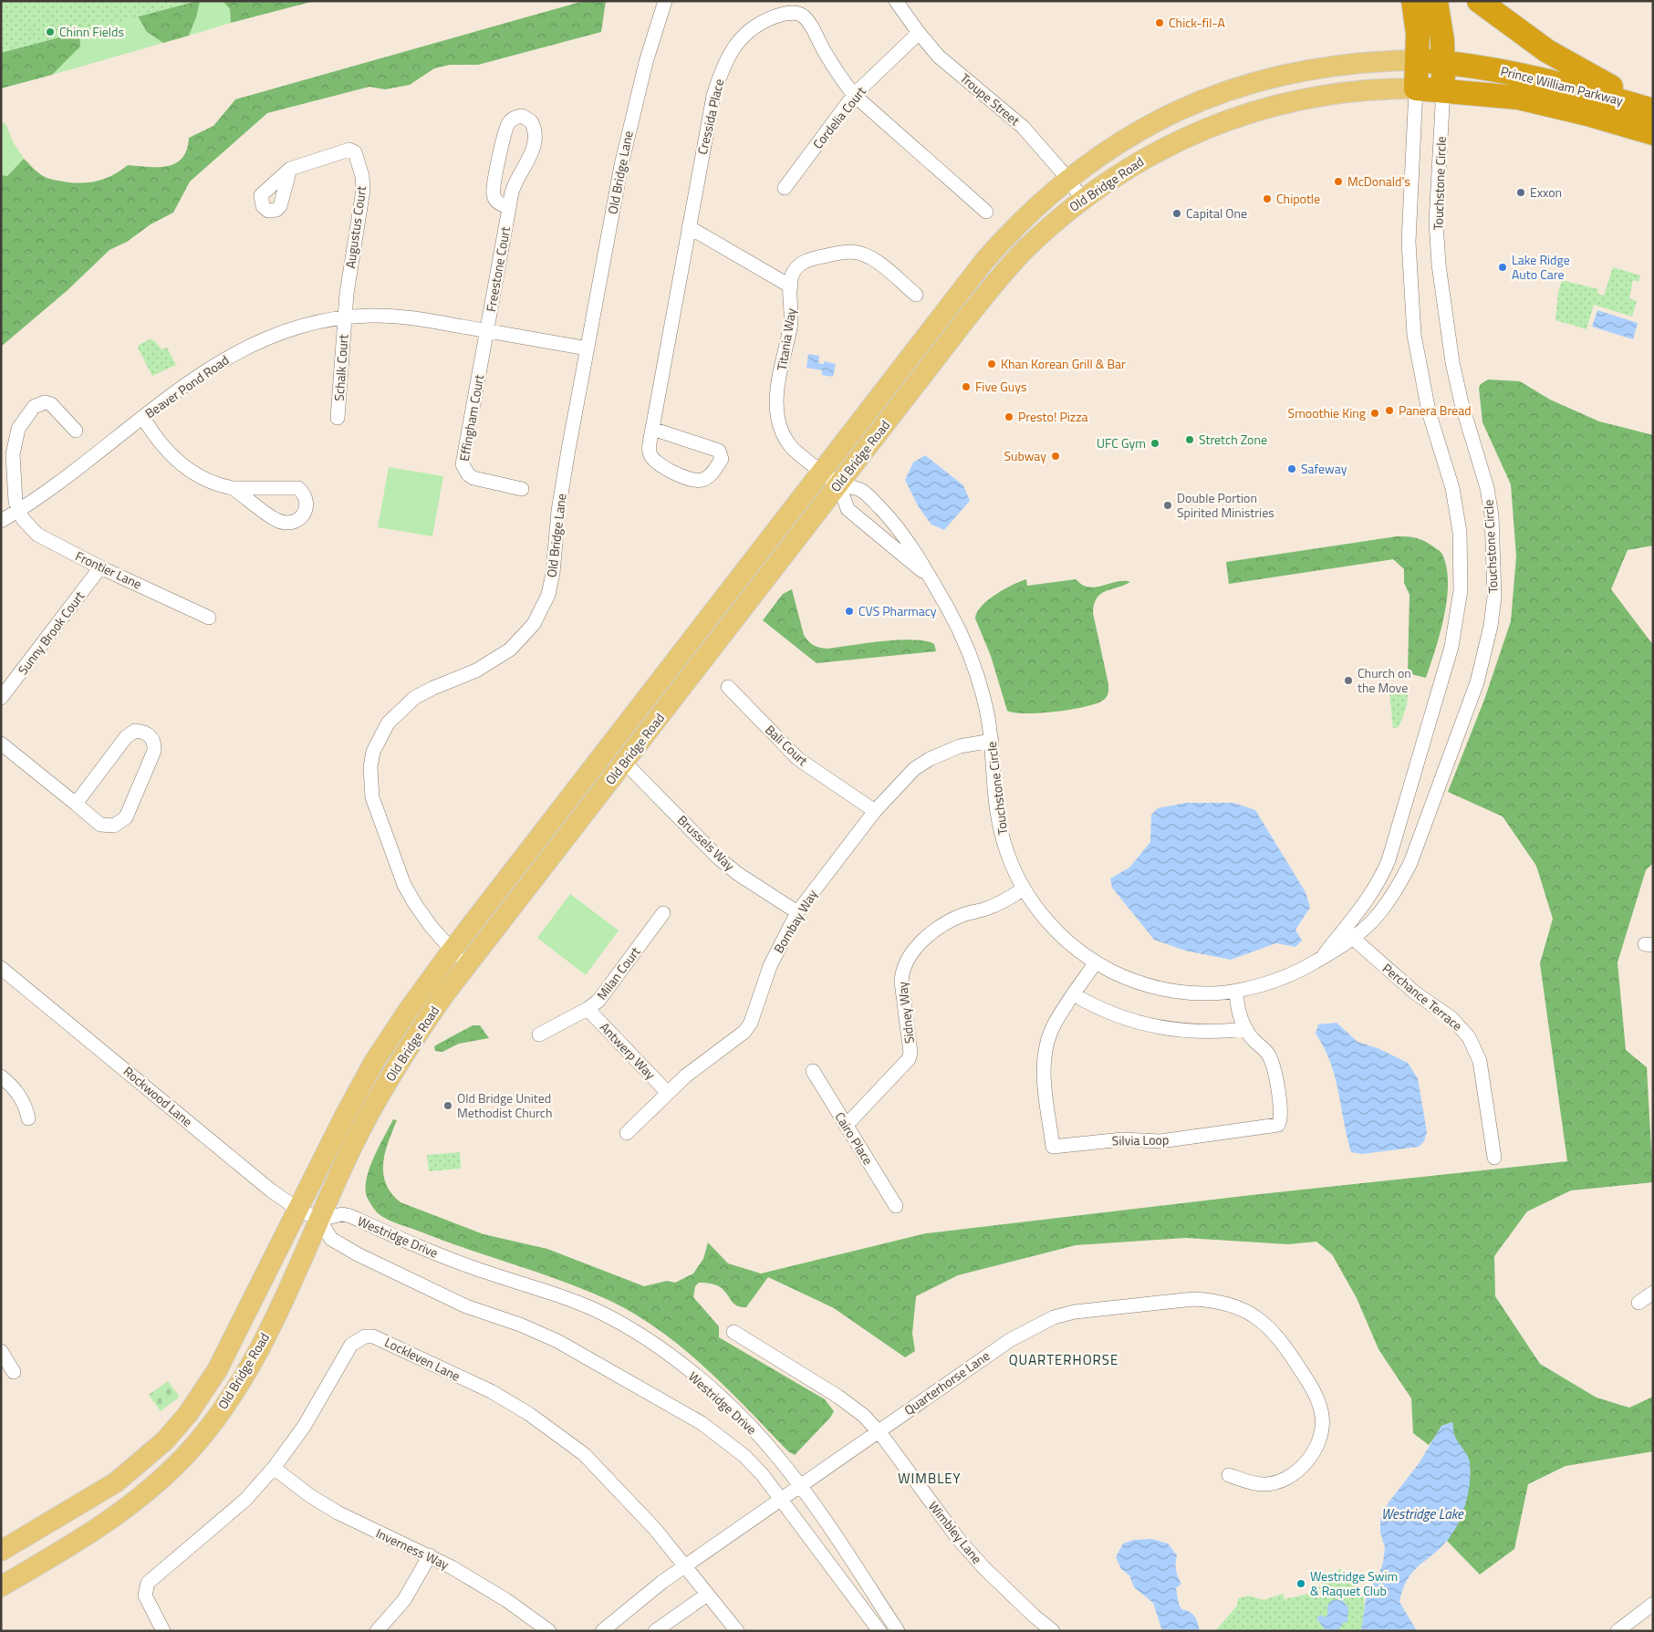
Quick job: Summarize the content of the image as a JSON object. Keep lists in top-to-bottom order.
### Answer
{
  "streets": {
    "highway": ["Prince William Parkway"],
    "main road": ["Old Bridge Road"],
    "street": [
      "Troupe Street",
      "Cressida Place",
      "Cordelia Court",
      "Old Bridge Lane",
      "Touchstone Circle",
      "Augustus Court",
      "Freestone Court",
      "Titania Way",
      "Schalk Court",
      "Beaver Pond Road",
      "Effingham Court",
      "Frontier Lane",
      "Sunny Brook Court",
      "Bali Court",
      "Brussels Way",
      "Bombay Way",
      "Milan Court",
      "Perchance Terrace",
      "Sidney Way",
      "Antwerp Way",
      "Rockwood Lane",
      "Cairo Place",
      "Silvia Loop",
      "Westridge Drive",
      "Lockleven Lane",
      "Quarterhorse Lane",
      "Wimbley Lane",
      "Inverness Way"
    ]
  },
  "crossings": [
    ["Prince William Parkway", "Touchstone Circle"],
    ["Prince William Parkway", "Old Bridge Road"],
    ["Troupe Street", "Cordelia Court"],
    ["Troupe Street", "Old Bridge Road"],
    ["Cressida Place", "Cordelia Court"],
    ["Old Bridge Lane", "Old Bridge Road"],
    ["Old Bridge Lane", "Beaver Pond Road"],
    ["Touchstone Circle", "Old Bridge Road"],
    ["Touchstone Circle", "Titania Way"],
    ["Touchstone Circle", "Bombay Way"],
    ["Touchstone Circle", "Perchance Terrace"],
    ["Touchstone Circle", "Sidney Way"],
    ["Touchstone Circle", "Silvia Loop"],
    ["Old Bridge Road", "Titania Way"],
    ["Old Bridge Road", "Brussels Way"],
    ["Old Bridge Road", "Rockwood Lane"],
    ["Old Bridge Road", "Westridge Drive"],
    ["Augustus Court", "Schalk Court"],
    ["Augustus Court", "Beaver Pond Road"],
    ["Freestone Court", "Beaver Pond Road"],
    ["Freestone Court", "Effingham Court"],
    ["Schalk Court", "Beaver Pond Road"],
    ["Beaver Pond Road", "Effingham Court"],
    ["Beaver Pond Road", "Frontier Lane"],
    ["Frontier Lane", "Sunny Brook Court"],
    ["Bali Court", "Bombay Way"],
    ["Brussels Way", "Bombay Way"],
    ["Bombay Way", "Antwerp Way"],
    ["Milan Court", "Antwerp Way"],
    ["Sidney Way", "Cairo Place"],
    ["Rockwood Lane", "Westridge Drive"],
    ["Westridge Drive", "Quarterhorse Lane"],
    ["Lockleven Lane", "Quarterhorse Lane"],
    ["Lockleven Lane", "Inverness Way"],
    ["Quarterhorse Lane", "Wimbley Lane"]
  ],
  "districts": ["QUARTERHORSE", "WIMBLEY"],
  "water": ["Westridge Lake"],
  "places": [
    "Chick-fil-A",
    "Chinn Fields",
    "McDonald's",
    "Exxon",
    "Chipotle",
    "Capital One",
    "Lake Ridge Auto Care",
    "Khan Korean Grill & Bar",
    "Five Guys",
    "Panera Bread",
    "Smoothie King",
    "Presto! Pizza",
    "Stretch Zone",
    "UFC Gym",
    "Subway",
    "Safeway",
    "Double Portion Spirited Ministries",
    "CVS Pharmacy",
    "Church on the Move",
    "Old Bridge United Methodist Church",
    "Westridge Swim & Raquet Club"
  ]
}
